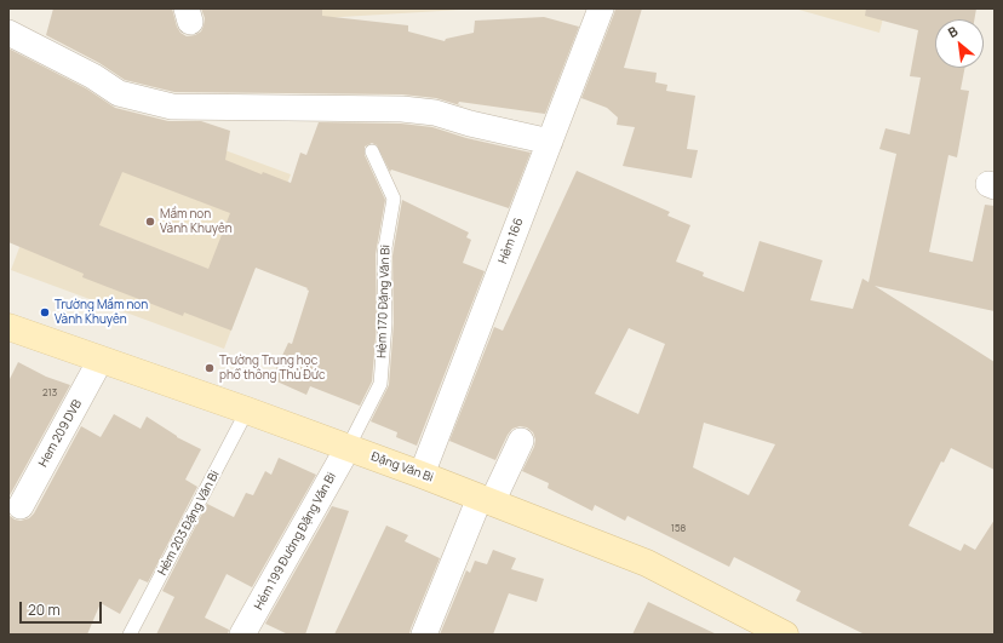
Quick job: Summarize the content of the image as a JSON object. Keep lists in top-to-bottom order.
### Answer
{
  "streets": {
    "main road": ["Đặng Văn Bi"],
    "street": ["Hẻm 166", "Hem 209 DVB", "Hẻm 199 Đường Đặng Văn Bi"],
    "lane": ["Hẻm 170 Đặng Văn Bi", "Hẻm 203 Đặng Văn Bi"]
  },
  "crossings": [
    ["Hẻm 166", "Đặng Văn Bi"],
    ["Hẻm 170 Đặng Văn Bi", "Đặng Văn Bi"],
    ["Hẻm 170 Đặng Văn Bi", "Hẻm 199 Đường Đặng Văn Bi"],
    ["Hem 209 DVB", "Đặng Văn Bi"],
    ["Đặng Văn Bi", "Hẻm 203 Đặng Văn Bi"],
    ["Đặng Văn Bi", "Hẻm 199 Đường Đặng Văn Bi"]
  ],
  "places": ["Mầm non Vành Khuyên", "Trường Mầm non Vành Khuyên", "Trường Trung học phổ thông Thủ Đức"],
  "house_numbers": ["213", "158"],
  "scale_bar": "20 m",
  "north": "top left"
}
